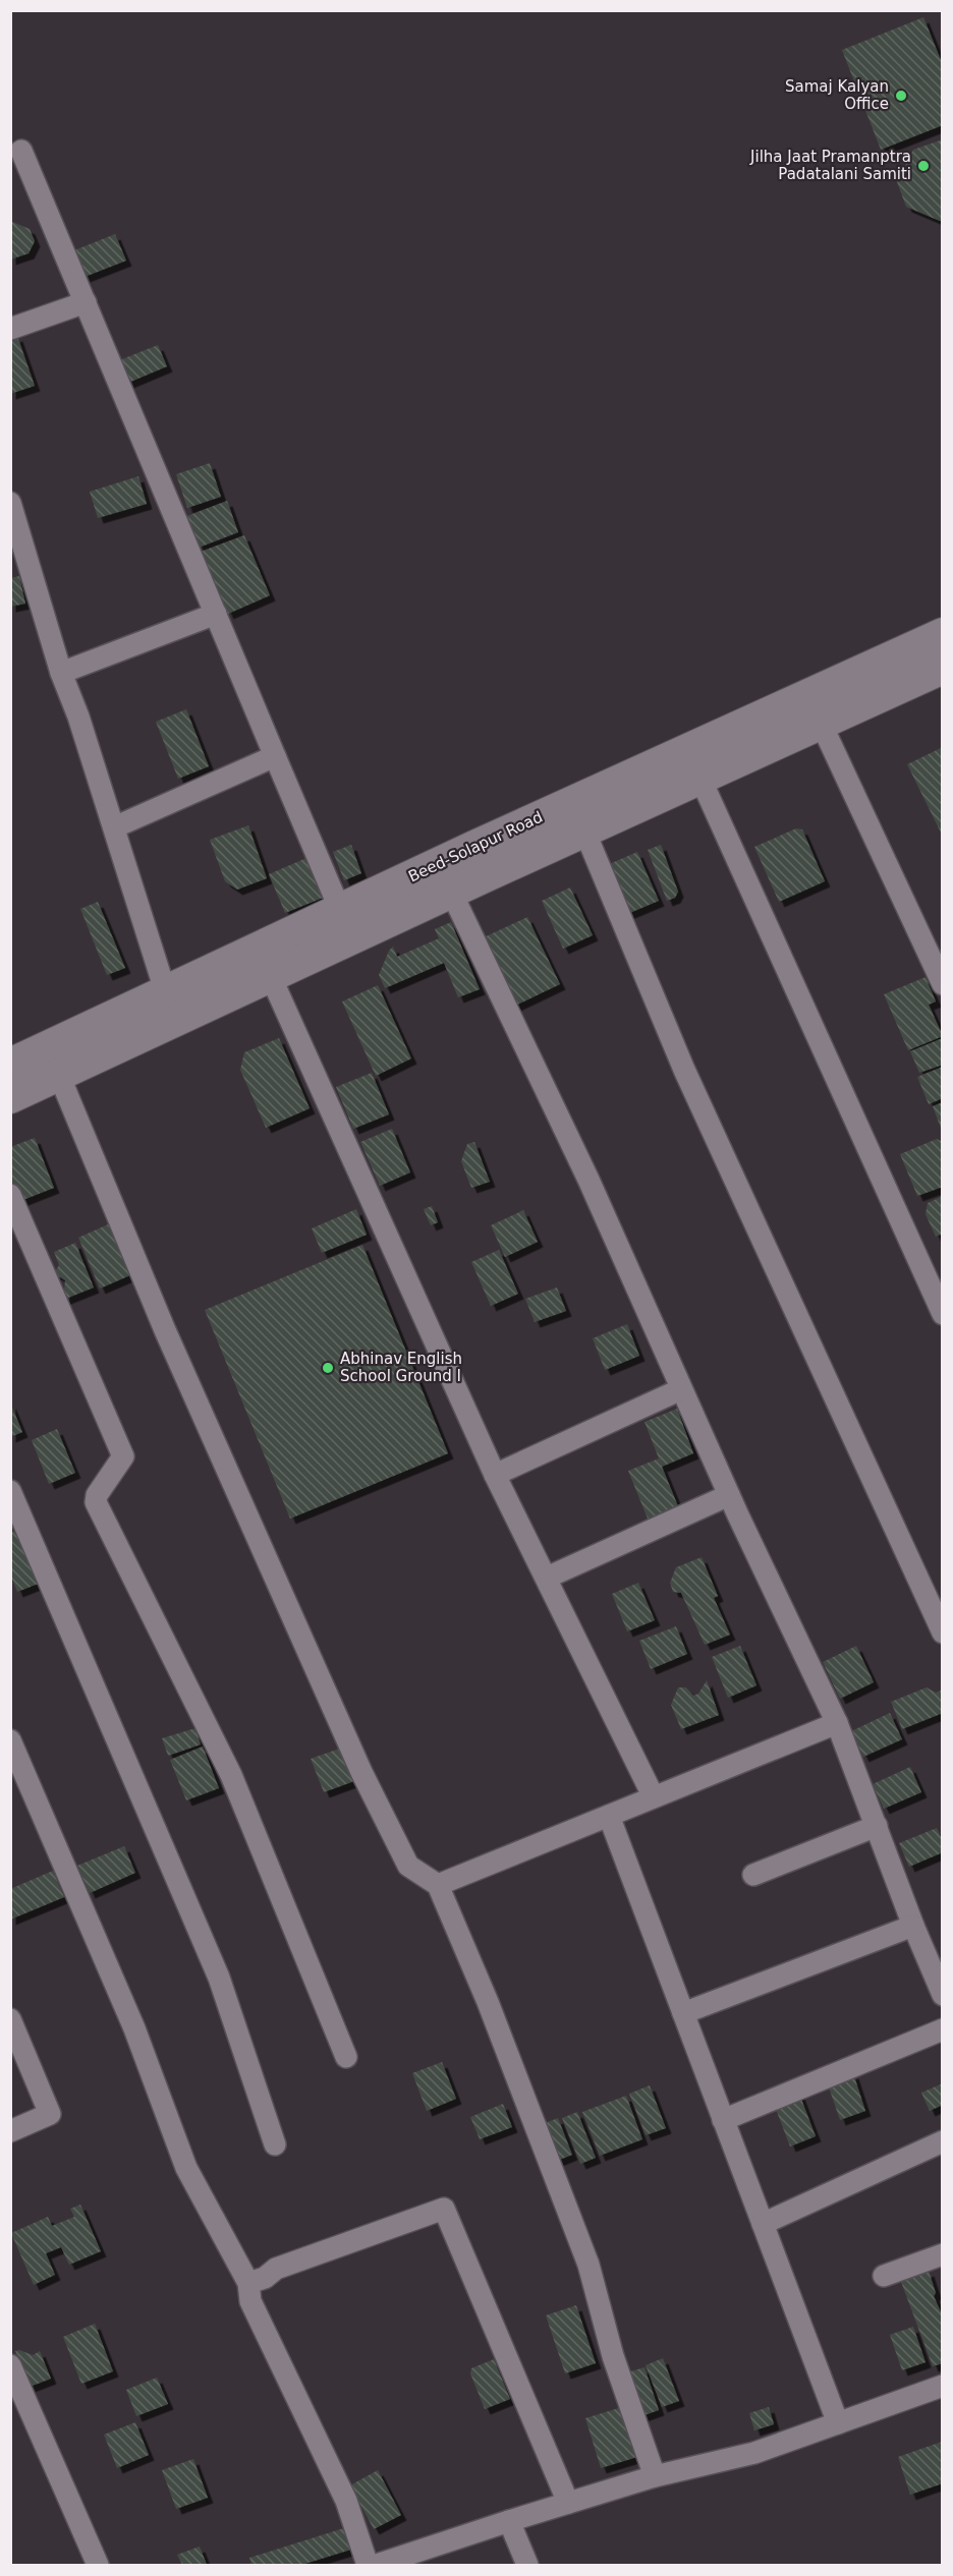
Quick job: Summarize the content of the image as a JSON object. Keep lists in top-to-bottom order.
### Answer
{
  "streets": {
    "main road": ["Beed-Solapur Road"]
  },
  "places": ["Samaj Kalyan Office", "Jilha Jaat Pramanptra Padatalani Samiti", "Abhinav English School Ground I"]
}
